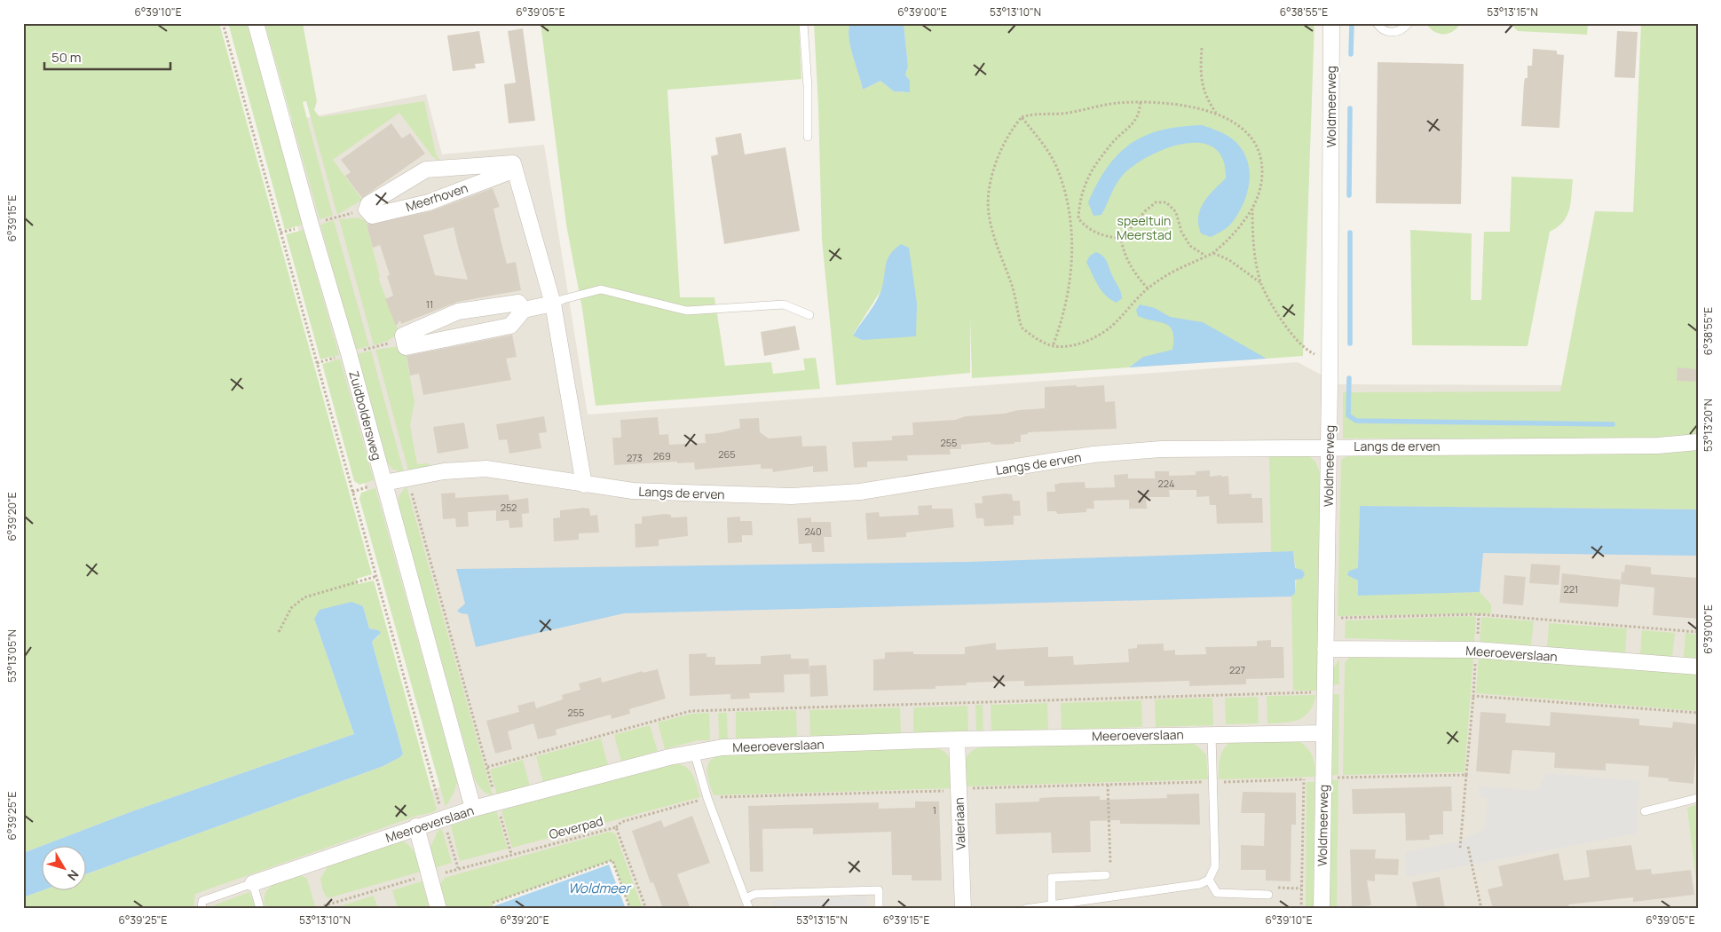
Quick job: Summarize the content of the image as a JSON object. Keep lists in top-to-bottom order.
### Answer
{
  "streets": {
    "street": [
      "Woldmeerweg",
      "Meerhoven",
      "Zuidboldersweg",
      "Langs de erven",
      "Meeroeverslaan",
      "Valeriaan"
    ],
    "path": ["Oeverpad"]
  },
  "crossings": [
    ["Woldmeerweg", "Langs de erven"],
    ["Woldmeerweg", "Meeroeverslaan"],
    ["Zuidboldersweg", "Langs de erven"],
    ["Zuidboldersweg", "Meeroeverslaan"],
    ["Meeroeverslaan", "Valeriaan"],
    ["Meeroeverslaan", "Oeverpad"]
  ],
  "water": ["Woldmeer"],
  "parks": ["speeltuin Meerstad"],
  "house_numbers": [
    "11",
    "255",
    "265",
    "269",
    "273",
    "224",
    "252",
    "240",
    "221",
    "227",
    "255",
    "1"
  ],
  "scale_bar": "50 m",
  "north": "bottom right",
  "coordinates": [
    "6°39'10\"E",
    "6°39'05\"E",
    "6°39'00\"E",
    "53°13'10\"N",
    "6°38'55\"E",
    "53°13'15\"N",
    "6°39'15\"E",
    "53°13'20\"N",
    "6°39'20\"E",
    "53°13'05\"N",
    "6°39'25\"E"
  ]
}
